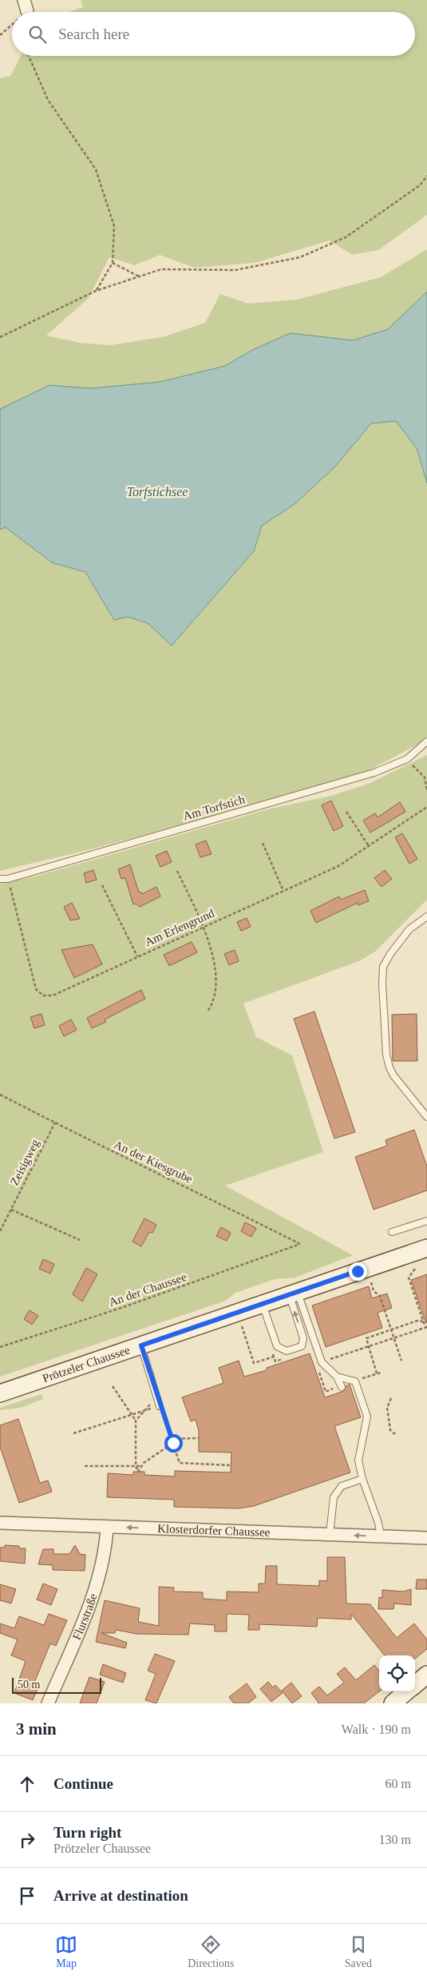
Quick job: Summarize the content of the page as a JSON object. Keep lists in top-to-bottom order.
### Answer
{
  "streets": {
    "main road": ["Prötzeler Chaussee"],
    "street": ["Klosterdorfer Chaussee", "Flurstraße"],
    "lane": ["Am Torfstich"],
    "path": [
      "Am Erlengrund",
      "An der Kiesgrube",
      "Zeisigweg",
      "An der Chaussee"
    ]
  },
  "crossings": [
    ["Am Torfstich", "Am Erlengrund"],
    ["An der Kiesgrube", "Zeisigweg"],
    ["An der Kiesgrube", "An der Chaussee"],
    ["Klosterdorfer Chaussee", "Flurstraße"]
  ],
  "one_way": ["Klosterdorfer Chaussee"],
  "water": ["Torfstichsee"],
  "scale_bar": "50 m",
  "page": {
    "search": "Search here",
    "scale": "50 m",
    "heading": ["3 min", "Walk · 190 m"],
    "list": [
      ["Continue", "60 m"],
      ["Turn right", "Prötzeler Chaussee", "130 m"],
      "Arrive at destination"
    ],
    "nav": ["Map", "Directions", "Saved"]
  }
}
